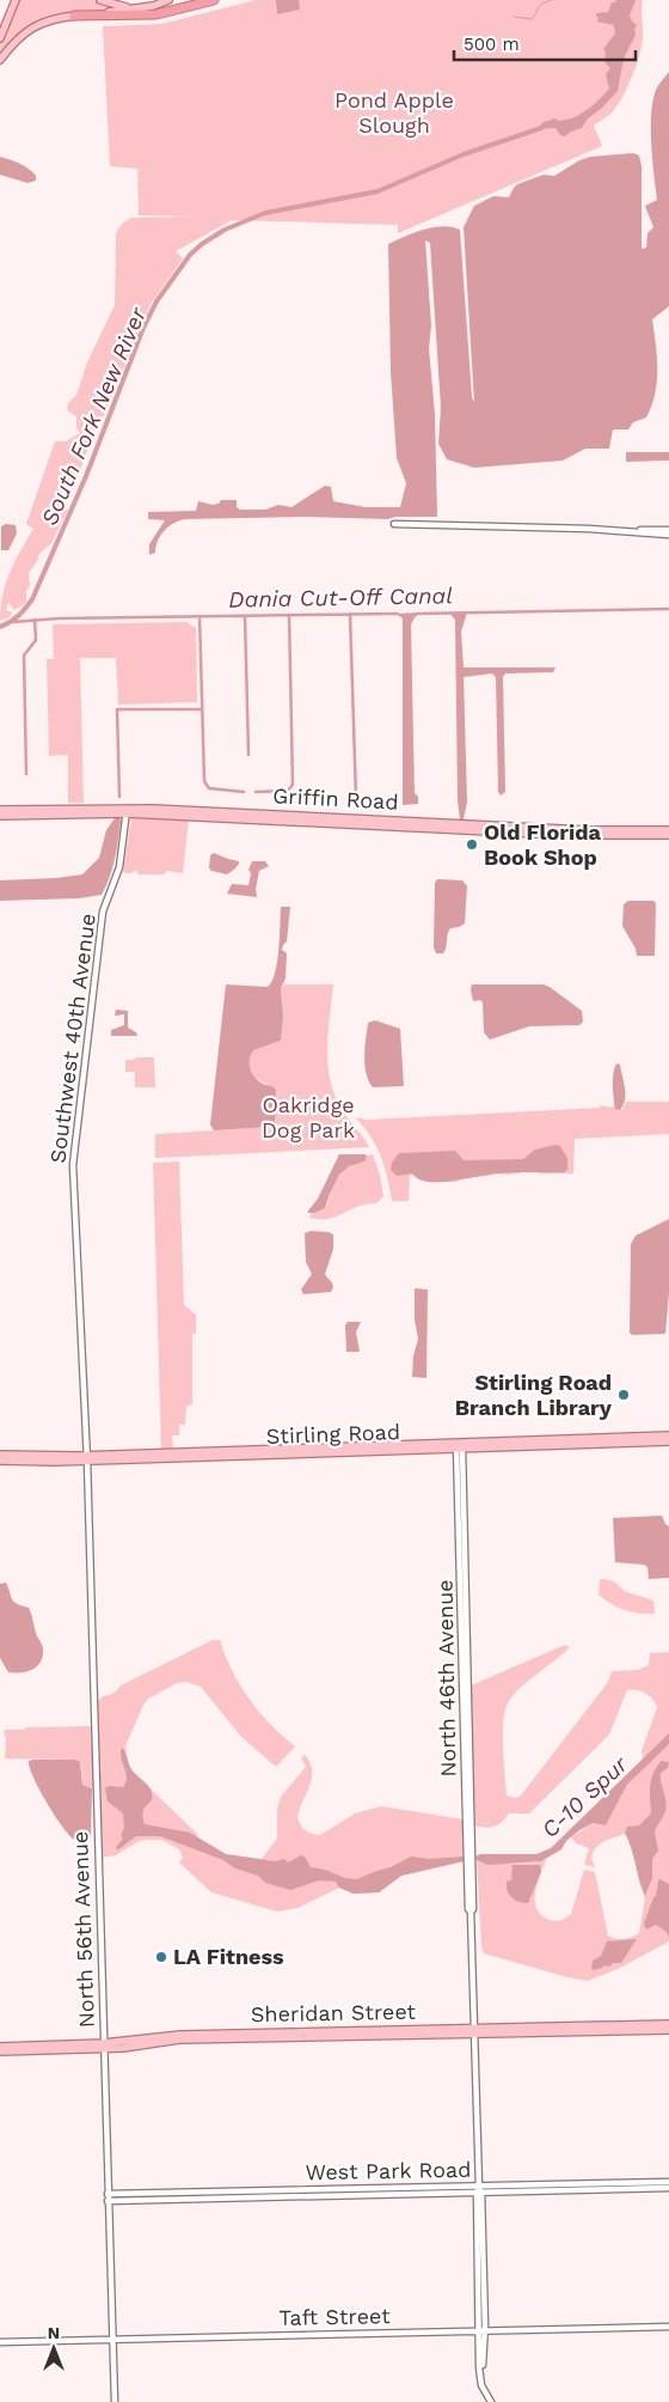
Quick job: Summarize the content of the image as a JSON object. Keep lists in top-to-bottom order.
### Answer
{
  "streets": {
    "main road": ["Griffin Road", "Stirling Road", "Sheridan Street"],
    "street": [
      "Southwest 40th Avenue",
      "North 46th Avenue",
      "North 56th Avenue",
      "West Park Road",
      "Taft Street"
    ]
  },
  "crossings": [
    ["Griffin Road", "Southwest 40th Avenue"],
    ["Southwest 40th Avenue", "Stirling Road"],
    ["Southwest 40th Avenue", "North 56th Avenue"],
    ["Stirling Road", "North 46th Avenue"],
    ["Stirling Road", "North 56th Avenue"],
    ["North 46th Avenue", "Sheridan Street"],
    ["North 46th Avenue", "West Park Road"],
    ["North 46th Avenue", "Taft Street"],
    ["North 56th Avenue", "Sheridan Street"],
    ["North 56th Avenue", "West Park Road"],
    ["North 56th Avenue", "Taft Street"]
  ],
  "water": ["South Fork New River", "Dania Cut-Off Canal", "C-10 Spur"],
  "parks": ["Pond Apple Slough", "Oakridge Dog Park"],
  "places": ["Old Florida Book Shop", "Stirling Road Branch Library", "LA Fitness"],
  "scale_bar": "500 m",
  "north": "top"
}
